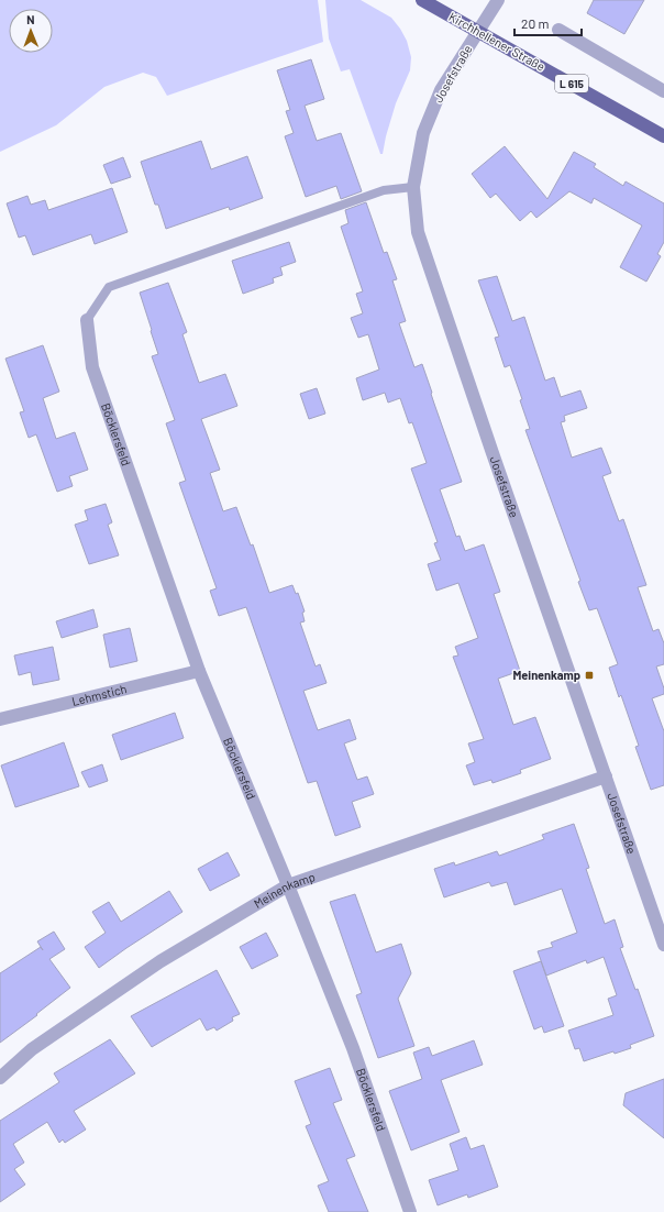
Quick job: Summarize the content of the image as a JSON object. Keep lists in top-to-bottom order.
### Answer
{
  "streets": {
    "main road": ["Kirchhellener Straße", "L 615"],
    "street": [
      "Josefstraße",
      "Böcklersfeld",
      "Lehmstich",
      "Meinenkamp"
    ]
  },
  "crossings": [
    ["Kirchhellener Straße", "Josefstraße"],
    ["Josefstraße", "Meinenkamp"],
    ["Böcklersfeld", "Lehmstich"],
    ["Böcklersfeld", "Meinenkamp"]
  ],
  "places": {
    "transit": ["Meinenkamp"]
  },
  "scale_bar": "20 m",
  "north": "top"
}
